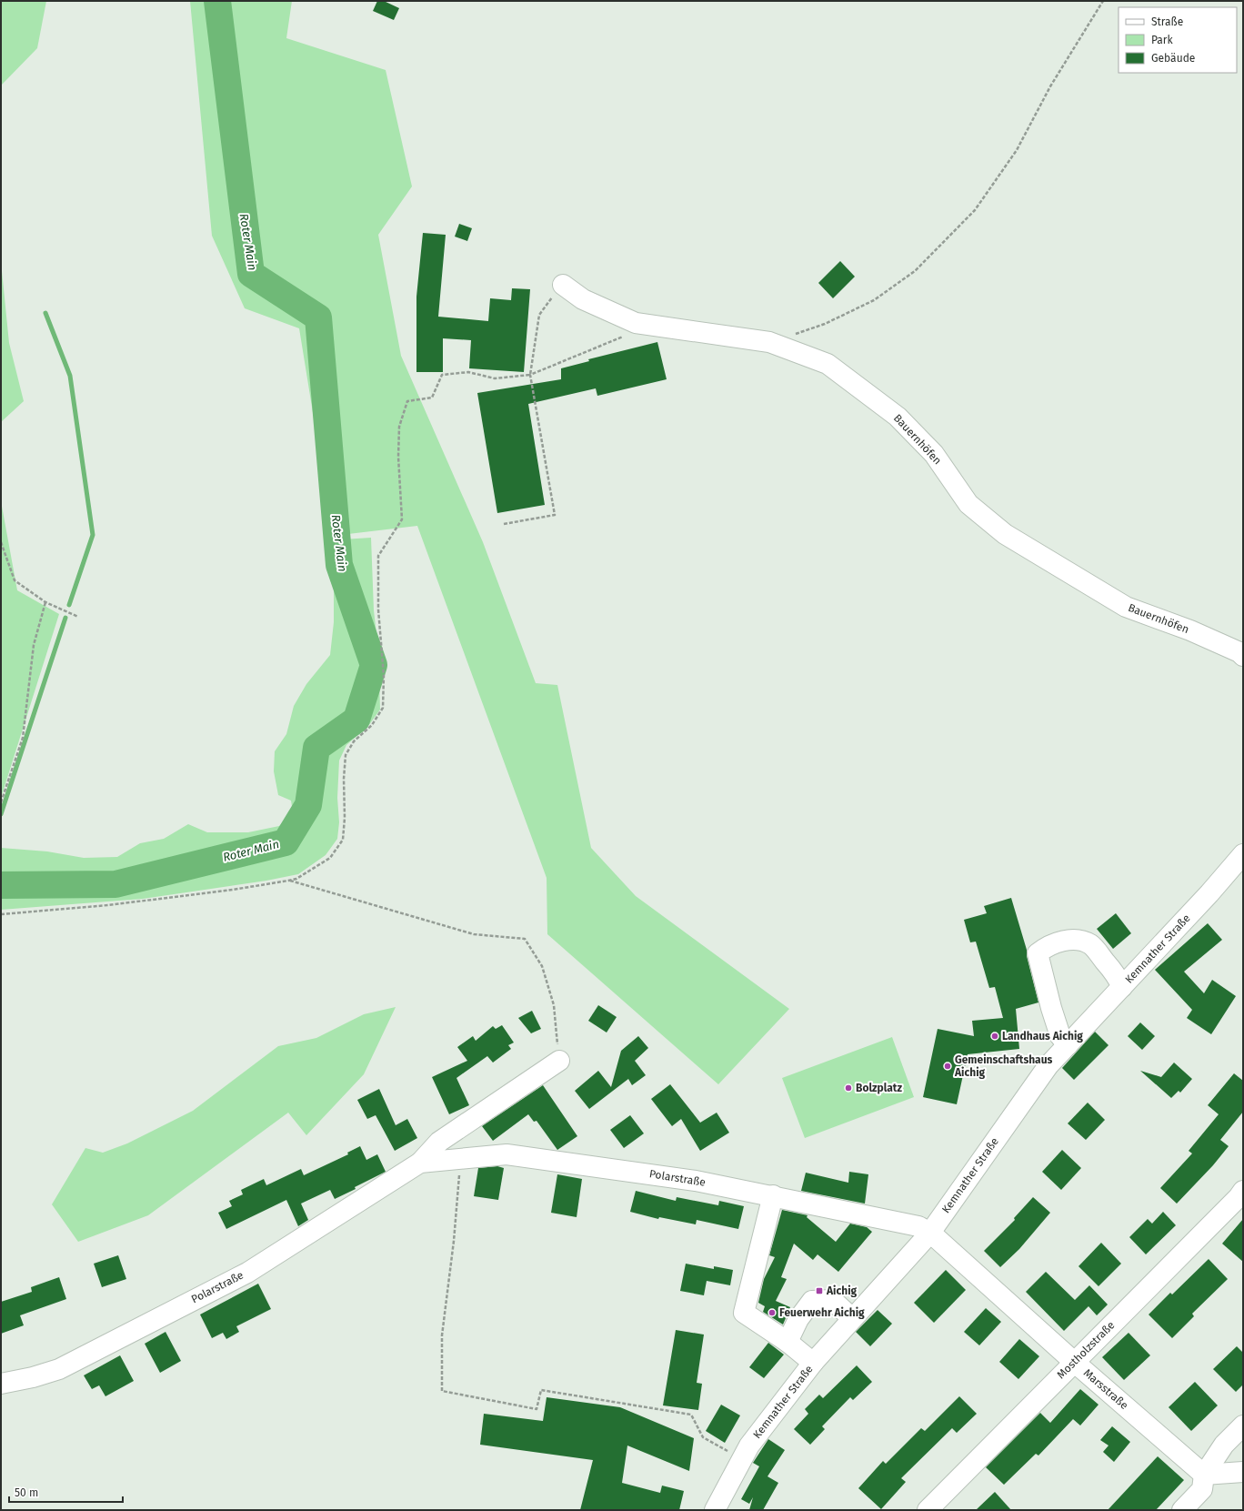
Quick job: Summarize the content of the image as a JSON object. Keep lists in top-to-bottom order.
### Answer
{
  "streets": {
    "street": [
      "Bauernhöfen",
      "Kemnather Straße",
      "Polarstraße",
      "Mostholzstraße",
      "Marsstraße"
    ]
  },
  "crossings": [
    ["Kemnather Straße", "Polarstraße"],
    ["Kemnather Straße", "Marsstraße"],
    ["Polarstraße", "Marsstraße"],
    ["Mostholzstraße", "Marsstraße"]
  ],
  "water": ["Roter Main"],
  "places": {
    "other": [
      "Landhaus Aichig",
      "Gemeinschaftshaus Aichig",
      "Bolzplatz",
      "Feuerwehr Aichig"
    ],
    "transit": ["Aichig"]
  },
  "legend": ["Straße", "Park", "Gebäude"],
  "scale_bar": "50 m"
}
